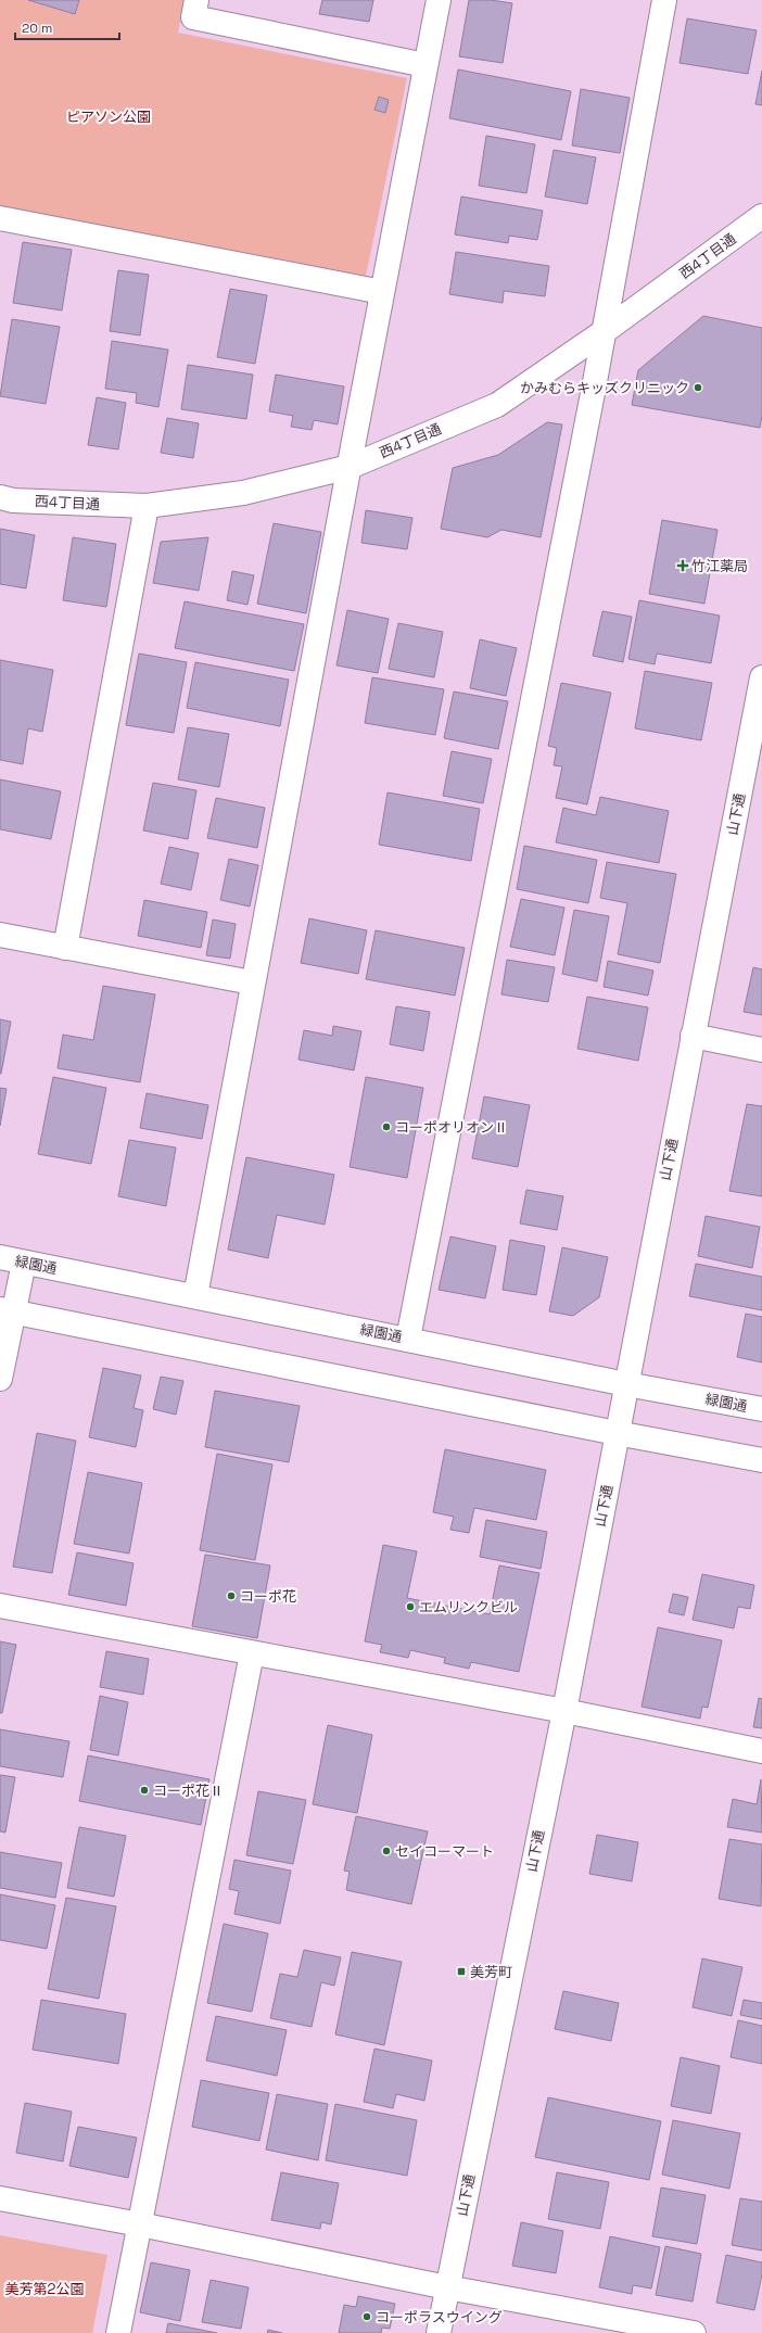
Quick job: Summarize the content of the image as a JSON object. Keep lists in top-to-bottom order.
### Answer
{
  "streets": {
    "street": ["西4丁目通", "山下通", "緑園通"]
  },
  "crossings": [
    ["山下通", "緑園通"]
  ],
  "parks": ["ピアソン公園", "美芳第2公園"],
  "places": {
    "other": [
      "かみむらキッズクリニック",
      "コーポオリオンⅡ",
      "コーポ花",
      "エムリンクビル",
      "コーポ花Ⅱ",
      "セイコーマート",
      "コーポラスウイング"
    ],
    "health": ["竹江薬局"],
    "transit": ["美芳町"]
  },
  "scale_bar": "20 m"
}
